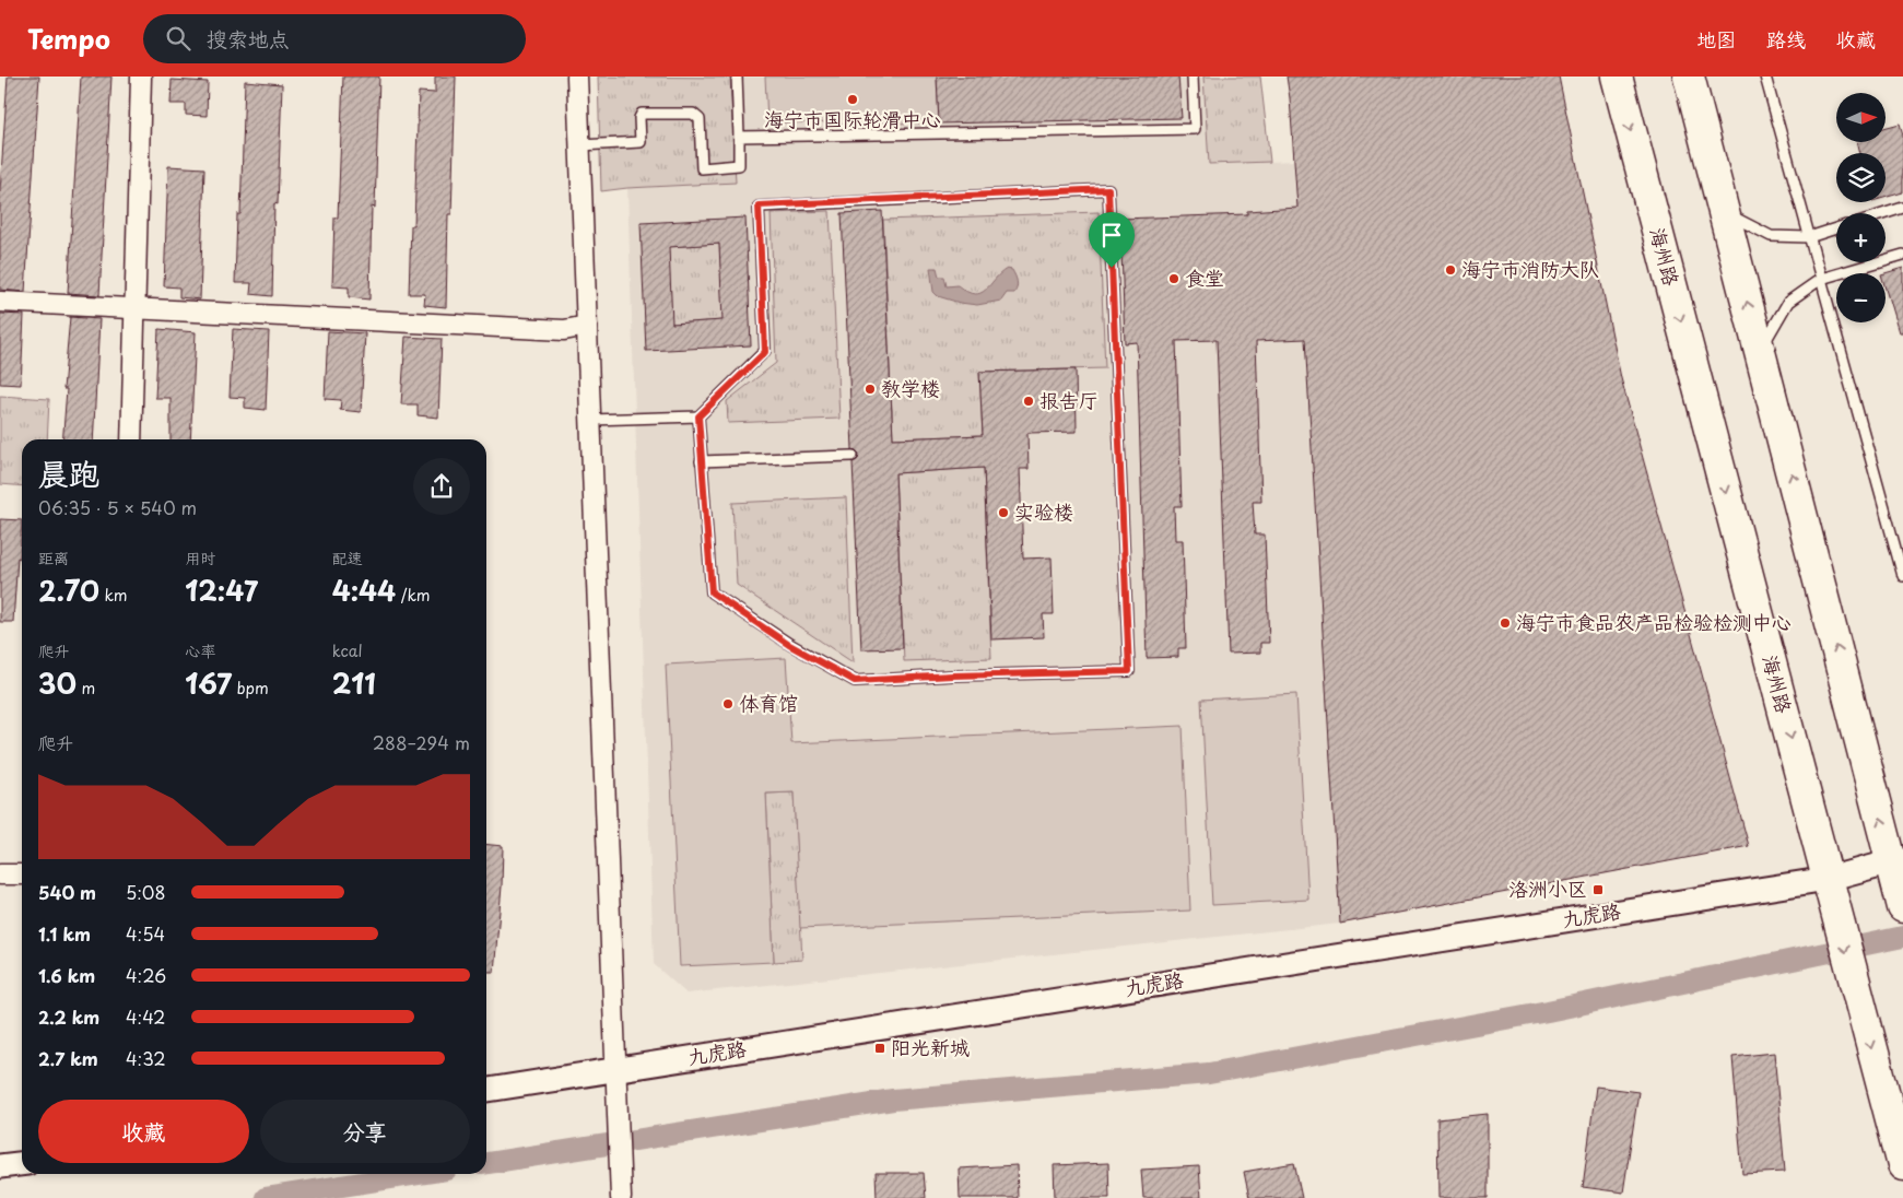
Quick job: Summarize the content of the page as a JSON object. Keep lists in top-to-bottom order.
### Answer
{
  "streets": {
    "main road": ["海州路"],
    "street": ["九虎路"]
  },
  "crossings": [
    ["海州路", "九虎路"]
  ],
  "places": {
    "other": [
      "海宁市国际轮滑中心",
      "海宁市消防大队",
      "食堂",
      "教学楼",
      "报告厅",
      "实验楼",
      "海宁市食品农产品检验检测中心",
      "体育馆"
    ],
    "transit": ["洛洲小区", "阳光新城"]
  },
  "north": "right",
  "page": {
    "header": "Tempo",
    "search": "搜索地点",
    "nav": ["地图", "路线", "收藏"],
    "map_buttons": ["+", "−"],
    "heading": ["晨跑", "06:35 · 5 × 540 m"],
    "stats": [
      ["距离", "2.70 km"],
      ["用时", "12:47"],
      ["配速", "4:44 /km"],
      ["爬升", "30 m"],
      ["心率", "167 bpm"],
      ["kcal", "211"]
    ],
    "chart": ["爬升", "288–294 m"],
    "list": [
      {
        "name": "540 m",
        "note": "5:08"
      },
      {
        "name": "1.1 km",
        "note": "4:54"
      },
      {
        "name": "1.6 km",
        "note": "4:26"
      },
      {
        "name": "2.2 km",
        "note": "4:42"
      },
      {
        "name": "2.7 km",
        "note": "4:32"
      }
    ],
    "buttons": ["收藏", "分享"]
  }
}
